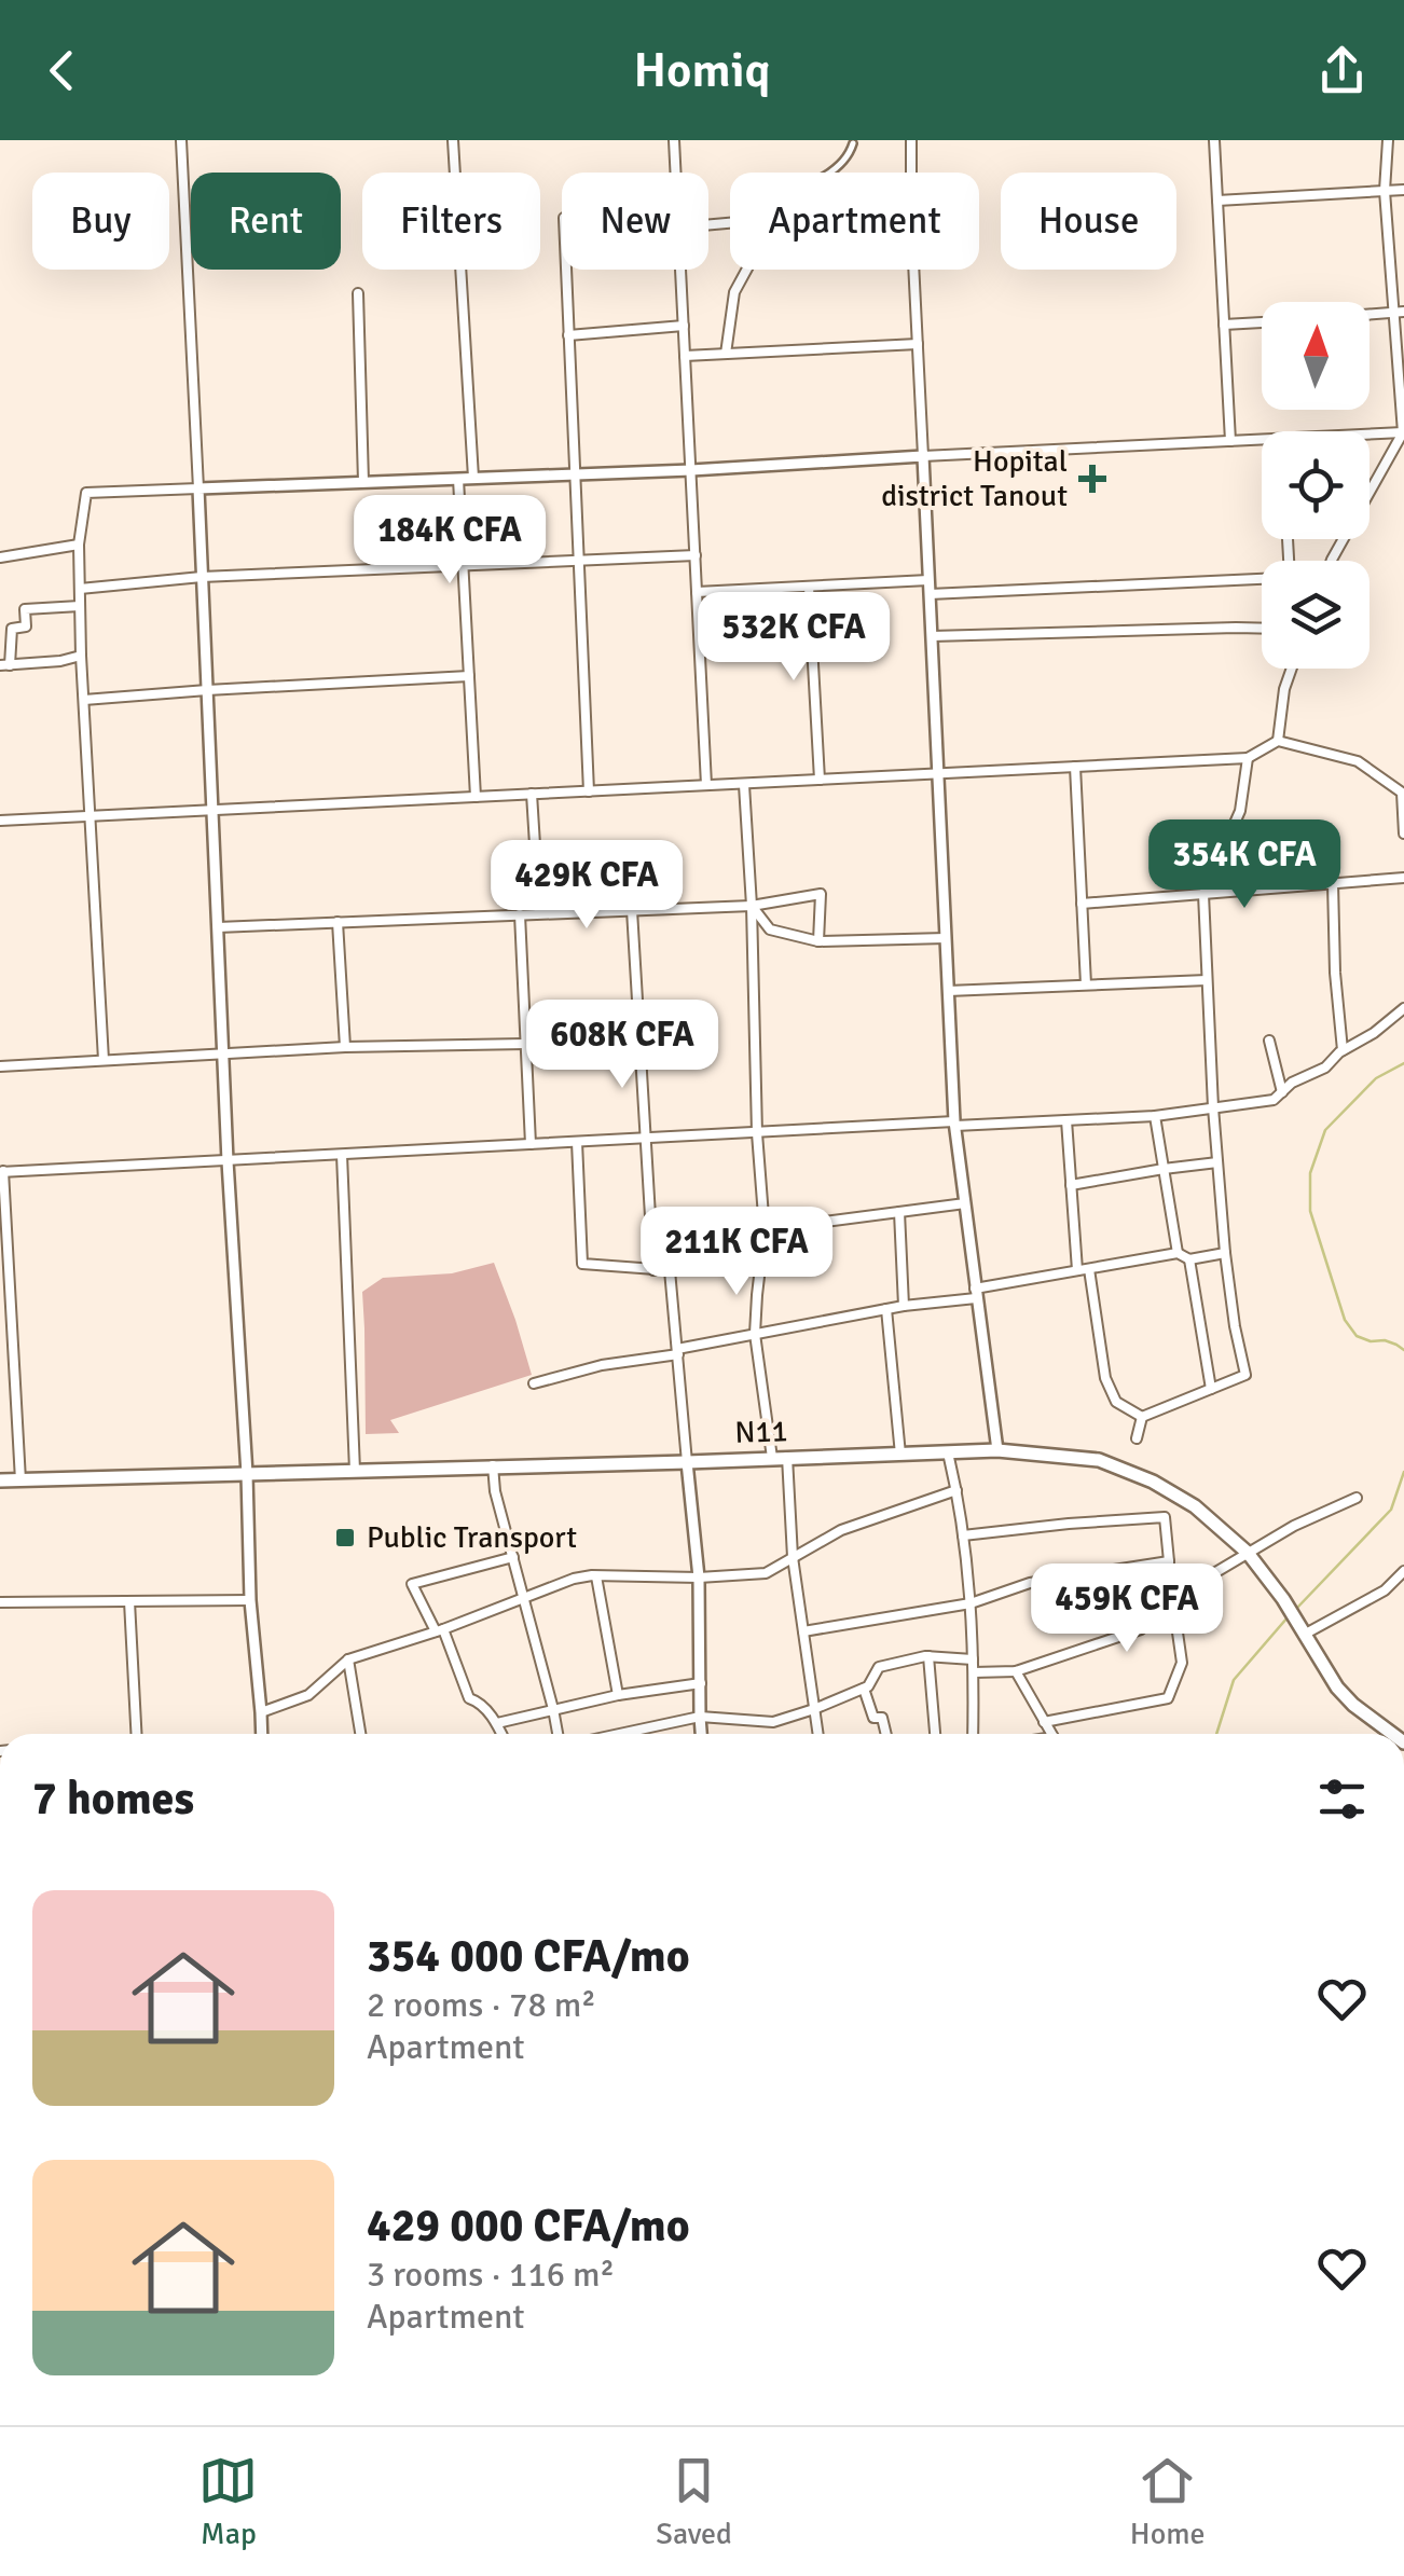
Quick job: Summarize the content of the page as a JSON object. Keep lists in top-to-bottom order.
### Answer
{
  "streets": {
    "main road": ["N11"]
  },
  "places": {
    "health": ["Hopital district Tanout"],
    "transit": ["Public Transport"]
  },
  "north": "top",
  "page": {
    "header": "Homiq",
    "chip": [
      "Buy",
      "Rent",
      "Filters",
      "New",
      "Apartment",
      "House"
    ],
    "price": [
      "184K CFA",
      "532K CFA",
      "354K CFA",
      "429K CFA",
      "608K CFA",
      "211K CFA",
      "459K CFA"
    ],
    "heading": "7 homes",
    "list": [
      {
        "name": "354 000 CFA/mo",
        "note": "2 rooms · 78 m² · Apartment"
      },
      {
        "name": "429 000 CFA/mo",
        "note": "3 rooms · 116 m² · Apartment"
      }
    ],
    "tabs": ["Map", "Saved", "Home"]
  }
}
